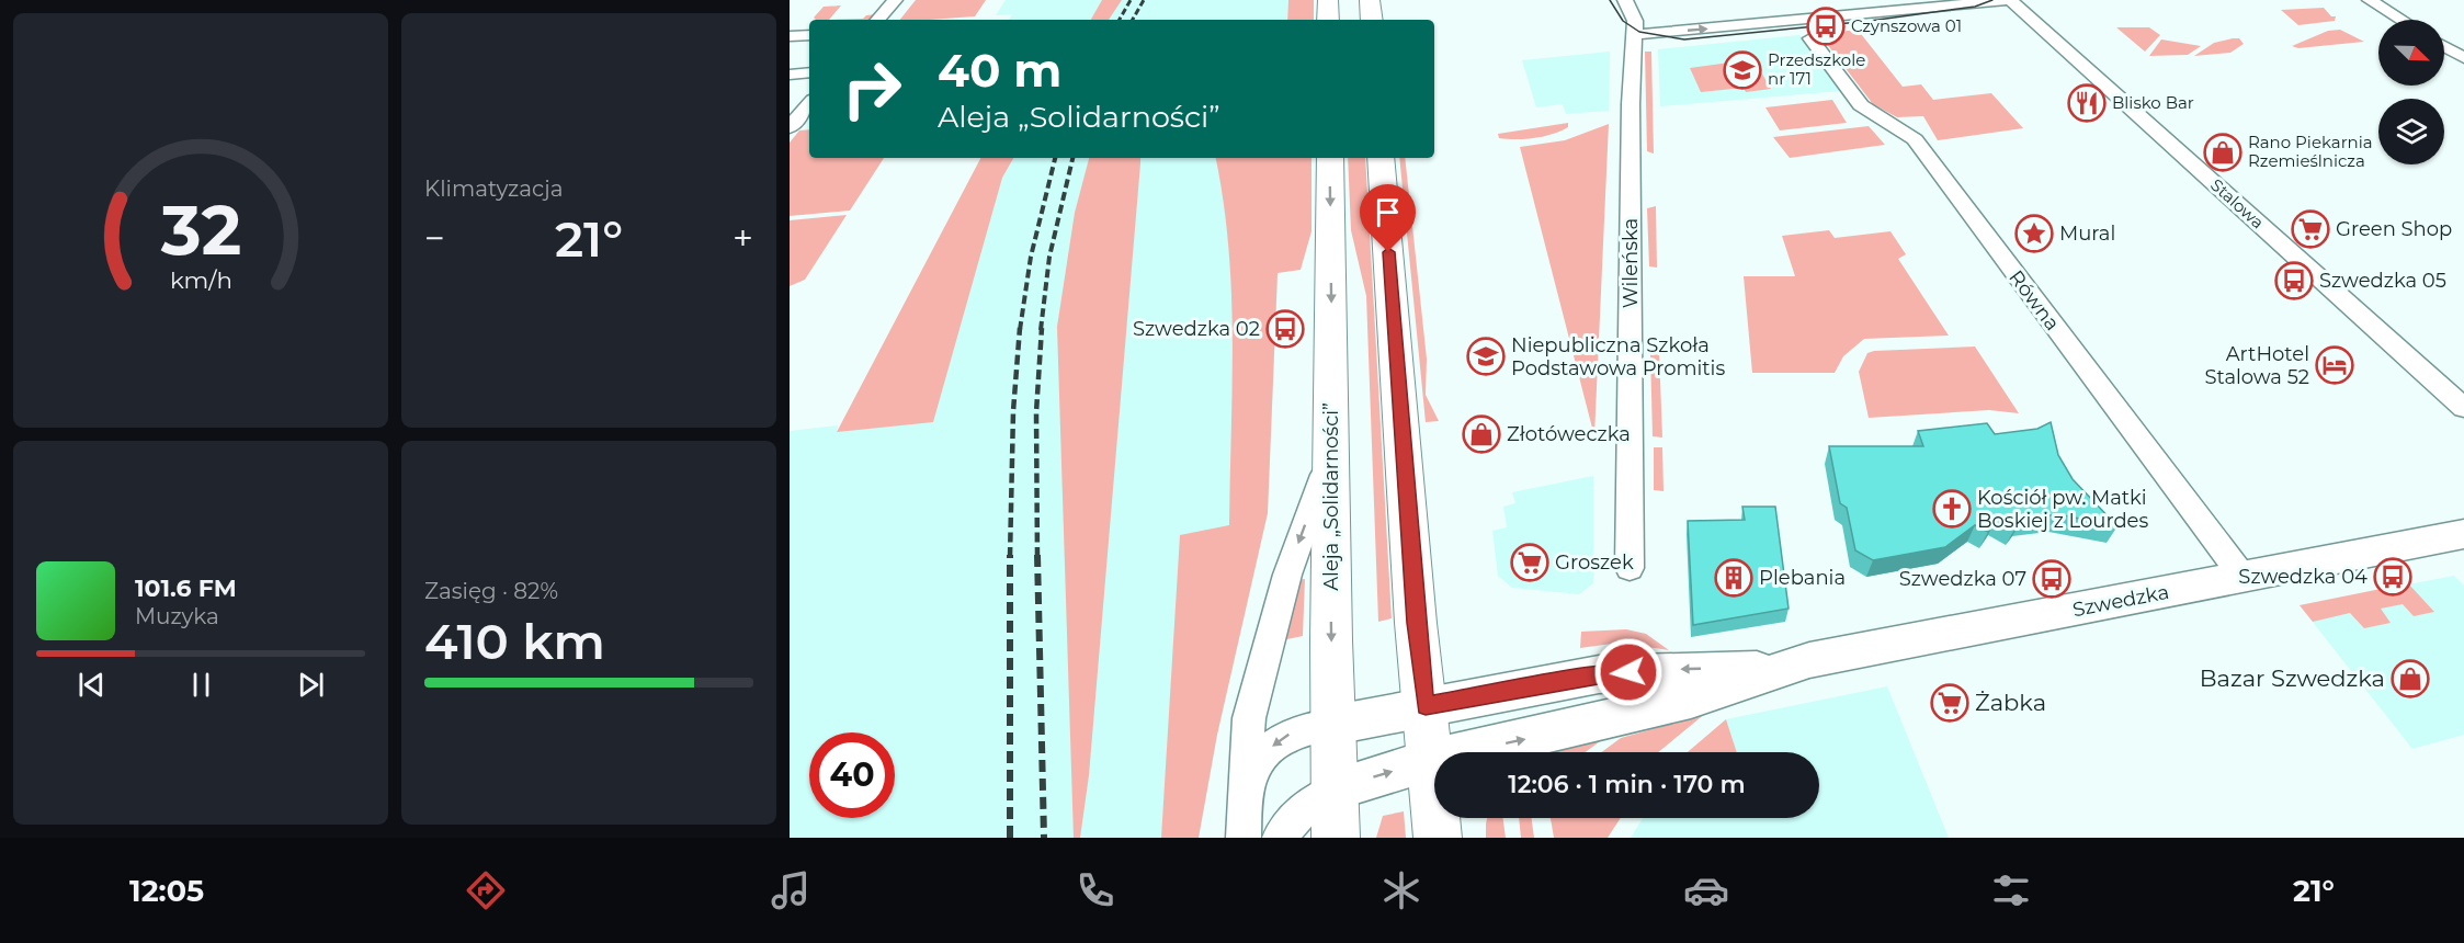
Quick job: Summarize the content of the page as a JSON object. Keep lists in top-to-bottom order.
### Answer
{
  "streets": {
    "main road": ["Aleja „Solidarności”"],
    "street": [
      "Stalowa",
      "Wileńska",
      "Równa",
      "Szwedzka"
    ]
  },
  "crossings": [
    ["Równa", "Szwedzka"],
    ["Aleja „Solidarności”", "Szwedzka"]
  ],
  "places": {
    "bus stop": [
      "Czynszowa 01",
      "Szwedzka 05",
      "Szwedzka 02",
      "Szwedzka 04",
      "Szwedzka 07"
    ],
    "school or university": ["Przedszkole nr 171", "Niepubliczna Szkoła Podstawowa Promitis"],
    "restaurant": ["Blisko Bar"],
    "shop": ["Rano Piekarnia Rzemieślnicza", "Złotóweczka", "Bazar Szwedzka"],
    "supermarket": ["Green Shop", "Groszek", "Żabka"],
    "place": ["Mural"],
    "hotel": ["ArtHotel Stalowa 52"],
    "church": ["Kościół pw. Matki Boskiej z Lourdes"],
    "building": ["Plebania"]
  },
  "north": "bottom right",
  "page": {
    "tile": [
      "Klimatyzacja",
      ["Zasięg · 82%", "410 km"]
    ],
    "turn": ["40 m", "Aleja „Solidarności”"],
    "heat": ["−", "21°", "+"],
    "song": ["101.6 FM", "Muzyka"],
    "limit": "40",
    "trip": "12:06 · 1 min · 170 m",
    "tabs": ["12:05", "21°"],
    "gauge": ["32", "km/h"]
  }
}
